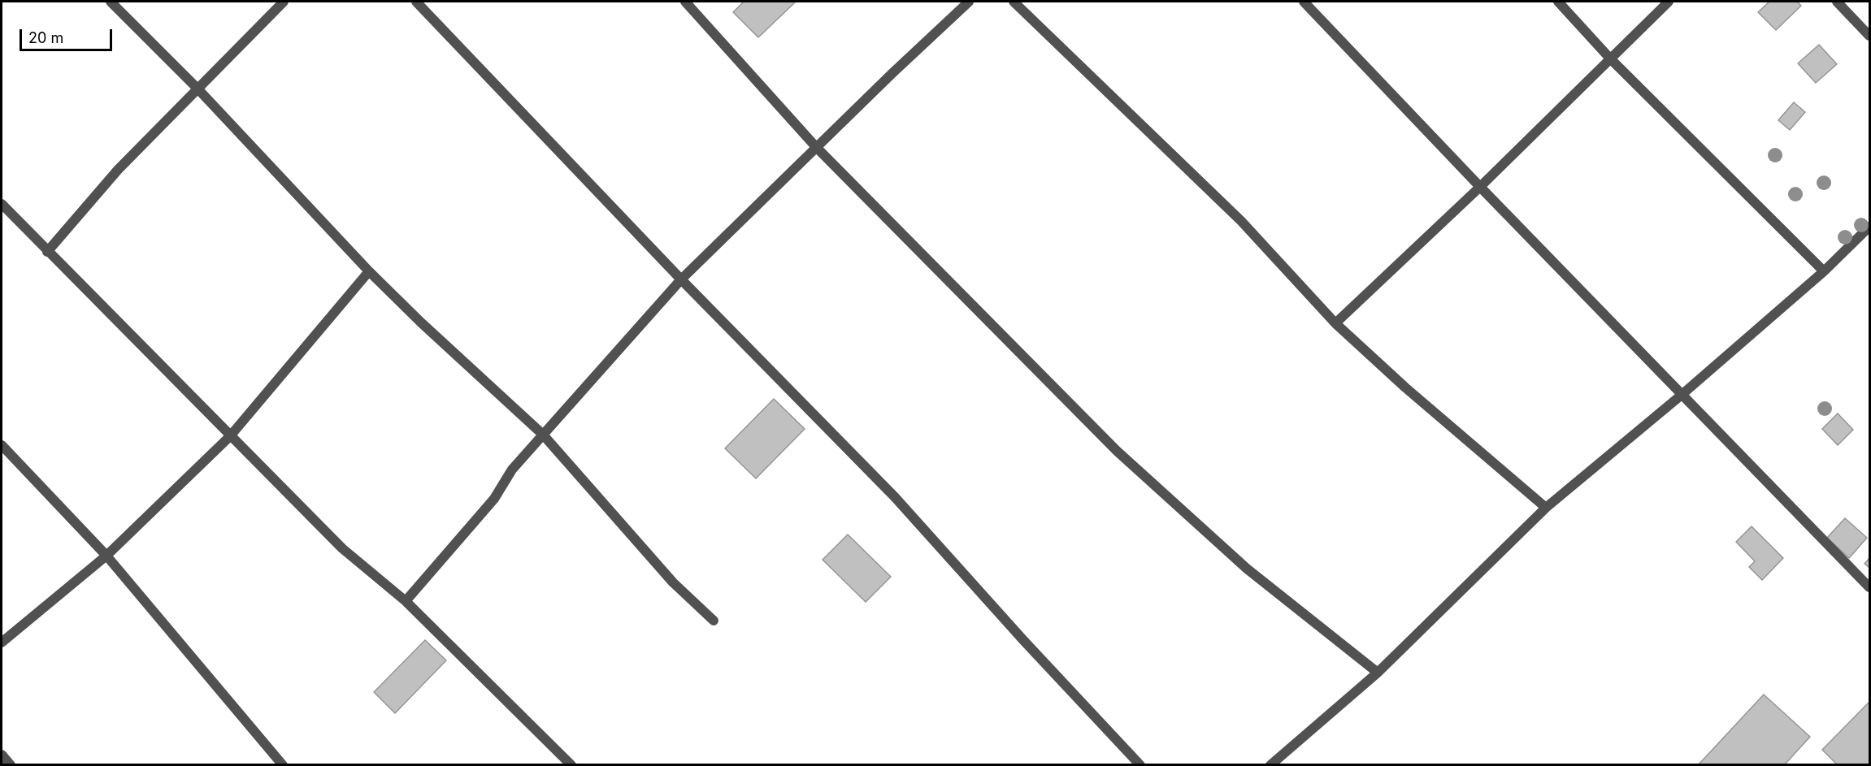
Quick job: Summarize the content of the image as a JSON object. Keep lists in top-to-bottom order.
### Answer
{
  "scale_bar": "20 m"
}
